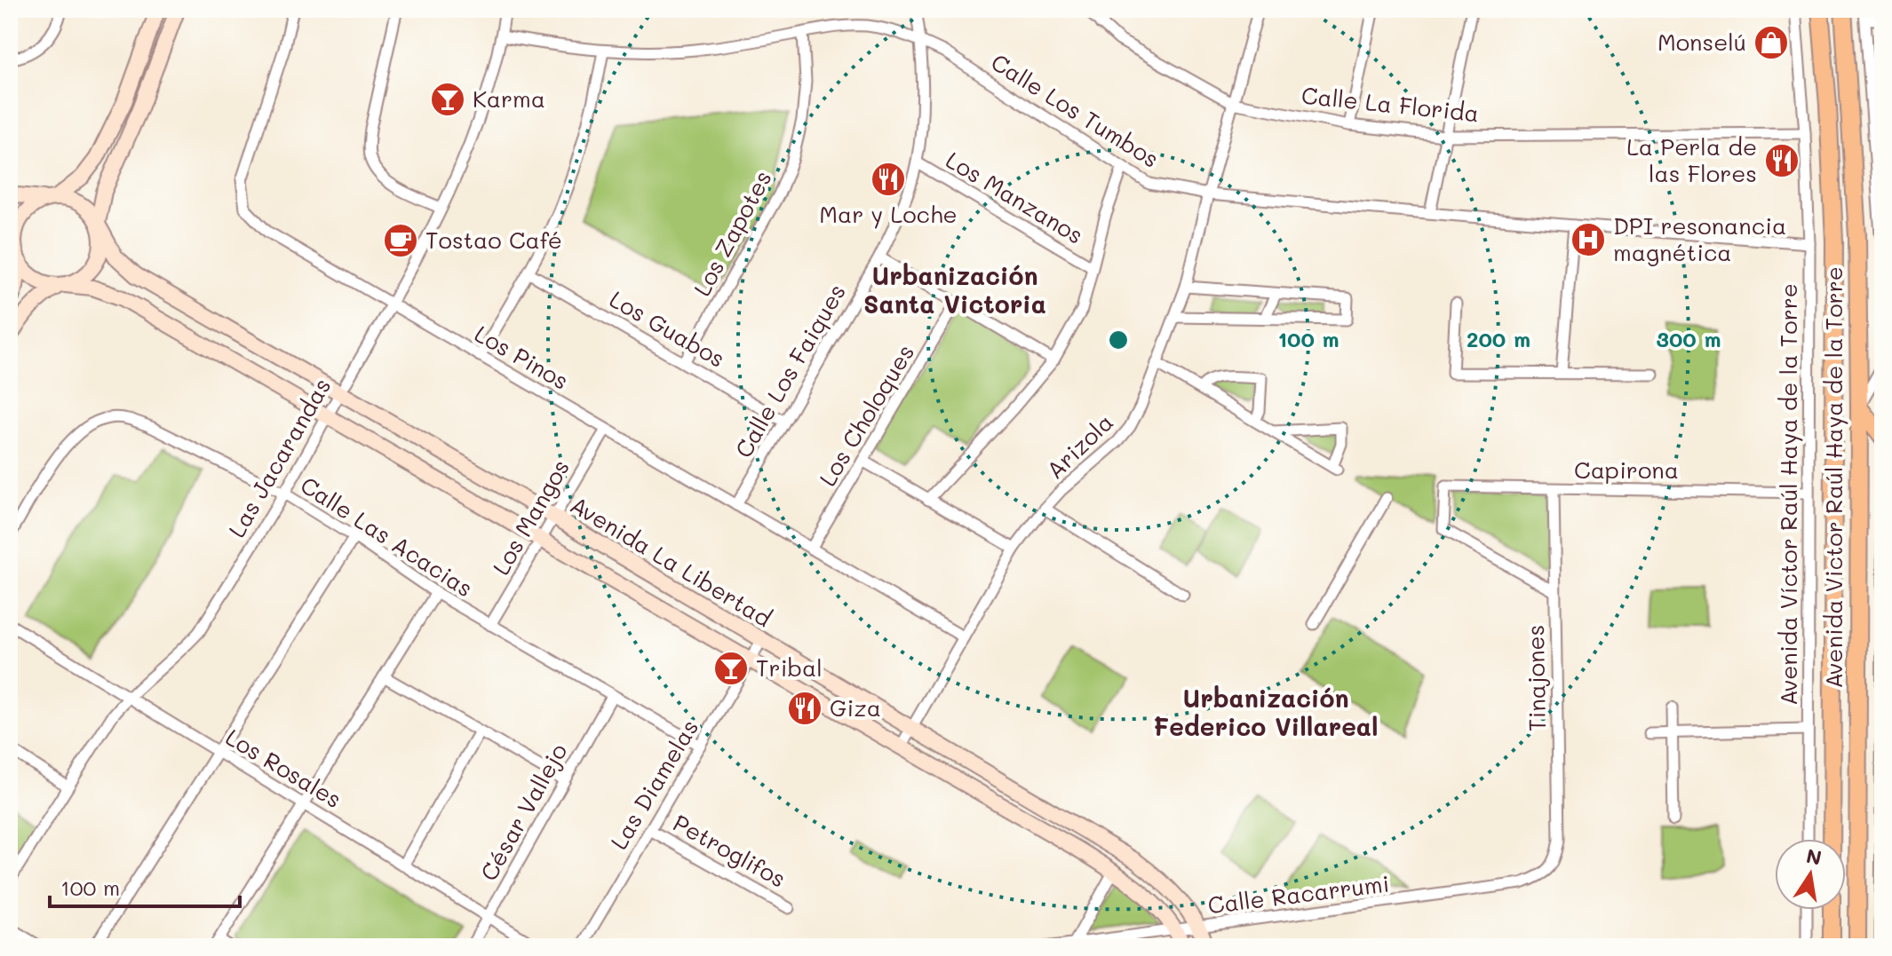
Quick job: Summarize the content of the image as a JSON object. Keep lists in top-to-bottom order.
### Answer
{
  "streets": {
    "main road": ["Avenida Victor Raúl Haya de la Torre", "Avenida La Libertad"],
    "street": [
      "Calle La Florida",
      "Calle Los Tumbos",
      "Los Manzanos",
      "Los Zapotes",
      "Los Guabos",
      "Los Pinos",
      "Calle Los Faiques",
      "Los Choloques",
      "Arizola",
      "Las Jacarandas",
      "Capirona",
      "Avenida Víctor Raúl Haya de la Torre",
      "Los Mangos",
      "Calle Las Acacias",
      "Tinajones",
      "Los Rosales",
      "Las Diamelas",
      "César Vallejo",
      "Petroglifos",
      "Calle Racarrumi"
    ]
  },
  "crossings": [
    ["Calle La Florida", "Arizola"],
    ["Calle La Florida", "Avenida Víctor Raúl Haya de la Torre"],
    ["Calle Los Tumbos", "Los Zapotes"],
    ["Calle Los Tumbos", "Calle Los Faiques"],
    ["Calle Los Tumbos", "Arizola"],
    ["Calle Los Tumbos", "Las Jacarandas"],
    ["Calle Los Tumbos", "Avenida Víctor Raúl Haya de la Torre"],
    ["Los Manzanos", "Calle Los Faiques"],
    ["Los Zapotes", "Los Guabos"],
    ["Los Guabos", "Calle Los Faiques"],
    ["Los Pinos", "Calle Los Faiques"],
    ["Los Pinos", "Los Choloques"],
    ["Los Pinos", "Arizola"],
    ["Los Pinos", "Las Jacarandas"],
    ["Los Pinos", "Los Mangos"],
    ["Arizola", "Avenida La Libertad"],
    ["Las Jacarandas", "Calle Las Acacias"],
    ["Las Jacarandas", "Avenida La Libertad"],
    ["Las Jacarandas", "Los Rosales"],
    ["Capirona", "Avenida Víctor Raúl Haya de la Torre"],
    ["Capirona", "Tinajones"],
    ["Los Mangos", "Calle Las Acacias"],
    ["Los Mangos", "Avenida La Libertad"],
    ["Calle Las Acacias", "Las Diamelas"],
    ["Calle Las Acacias", "César Vallejo"],
    ["Avenida La Libertad", "Las Diamelas"],
    ["Avenida La Libertad", "Calle Racarrumi"],
    ["Tinajones", "Calle Racarrumi"],
    ["Los Rosales", "César Vallejo"],
    ["Las Diamelas", "Petroglifos"]
  ],
  "districts": ["Urbanización Santa Victoria", "Urbanización Federico Villareal"],
  "places": {
    "shop": ["Monselú"],
    "bar": ["Karma", "Tribal"],
    "restaurant": ["La Perla de las Flores", "Mar y Loche", "Giza"],
    "hospital": ["DPI resonancia magnética"],
    "cafe": ["Tostao Café"]
  },
  "scale_bar": "100 m",
  "north": "top",
  "rings": ["100 m", "200 m", "300 m"]
}
